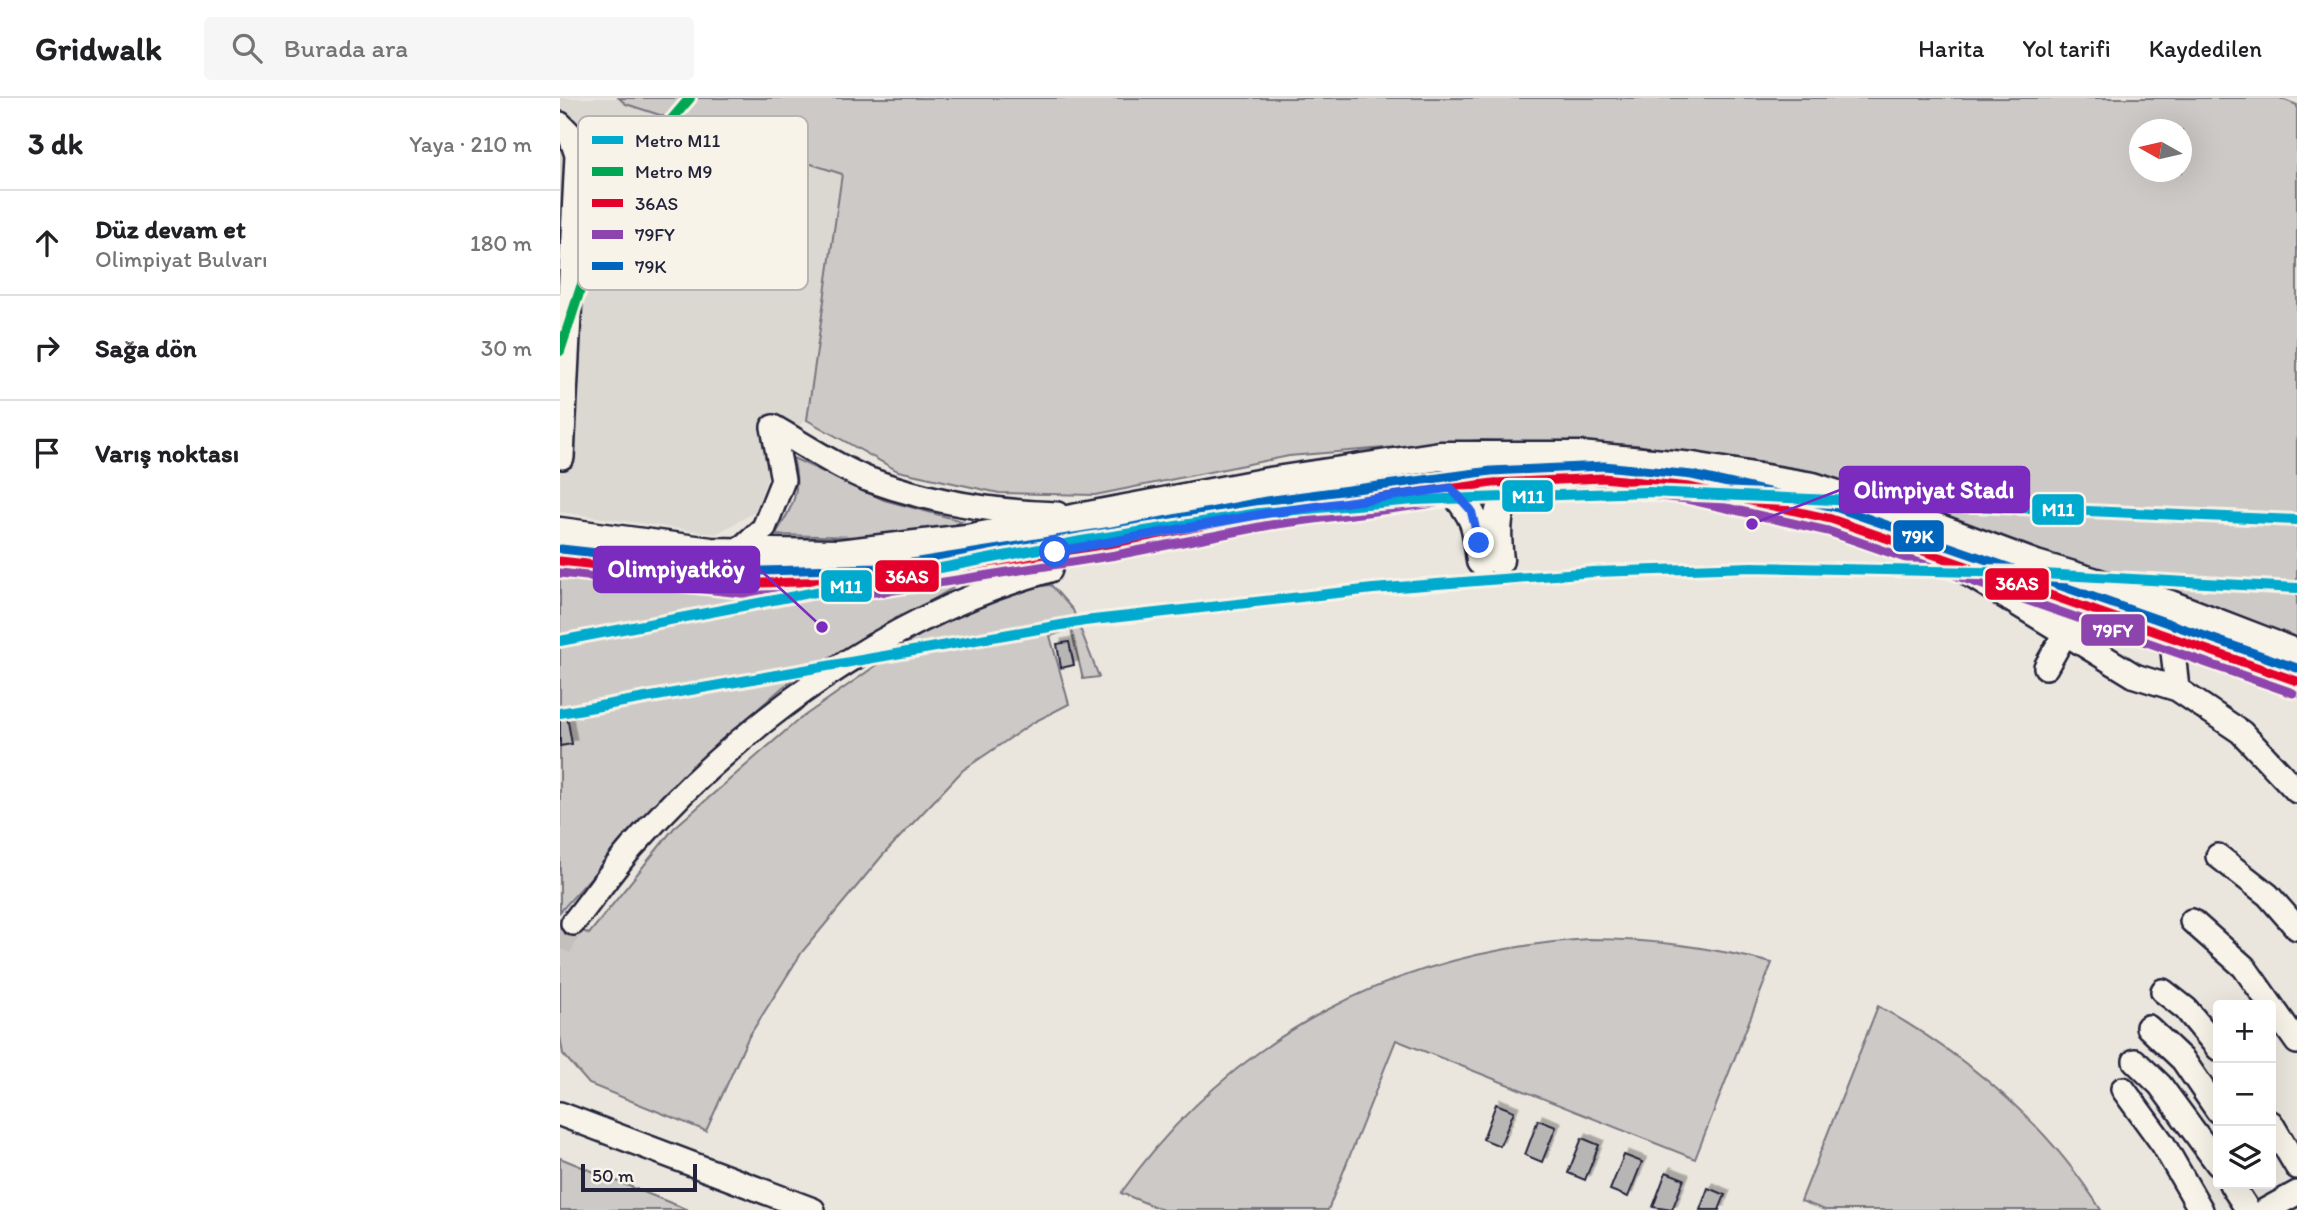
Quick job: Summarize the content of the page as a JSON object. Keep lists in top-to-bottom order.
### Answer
{
  "places": ["Olimpiyat Stadı", "Olimpiyatköy"],
  "lines": [
    "metro line M9",
    "transit line 79K",
    "transit line 36AS",
    "transit line 79FY",
    "metro line M11"
  ],
  "legend": [
    "Metro M11",
    "Metro M9",
    "36AS",
    "79FY",
    "79K"
  ],
  "scale_bar": "50 m",
  "north": "left",
  "page": {
    "header": "Gridwalk",
    "search": "Burada ara",
    "nav": ["Harita", "Yol tarifi", "Kaydedilen"],
    "heading": ["3 dk", "Yaya · 210 m"],
    "list": [
      ["Düz devam et", "Olimpiyat Bulvarı", "180 m"],
      ["Sağa dön", "30 m"],
      "Varış noktası"
    ],
    "map_buttons": ["+", "−"],
    "scale": "50 m"
  }
}
